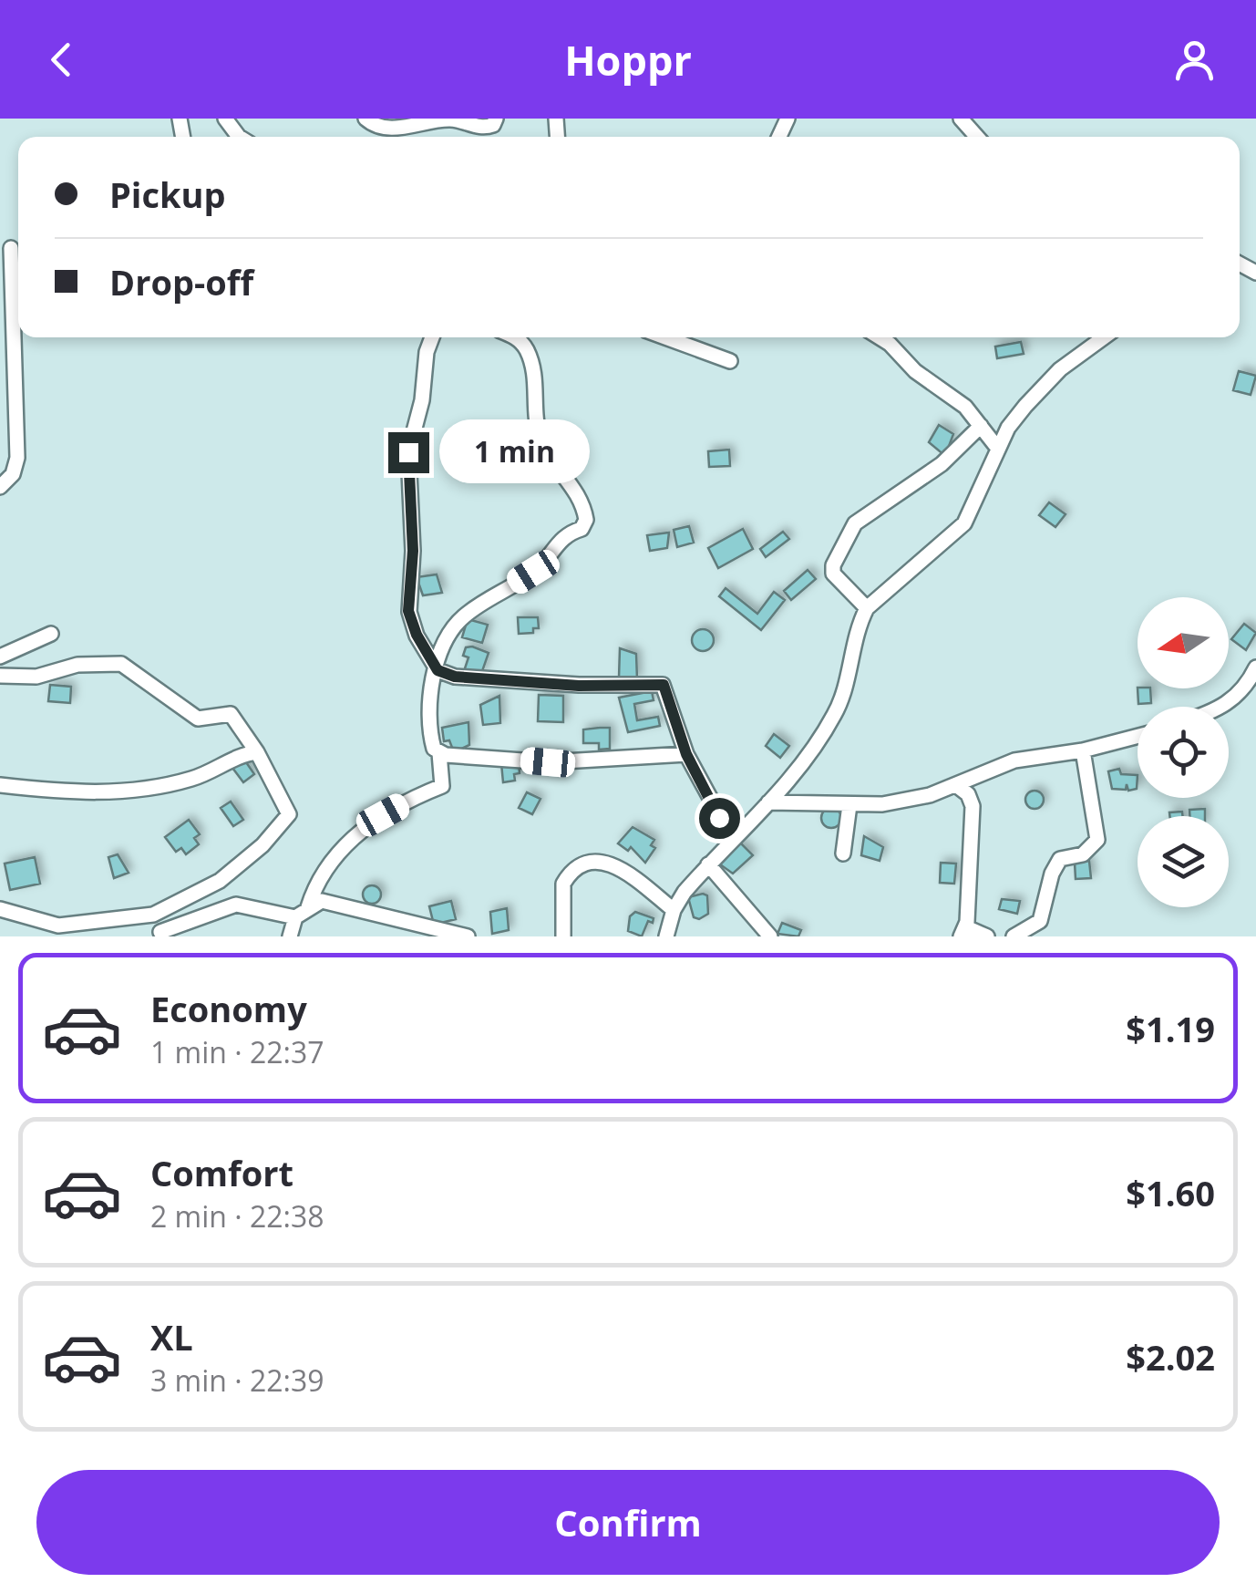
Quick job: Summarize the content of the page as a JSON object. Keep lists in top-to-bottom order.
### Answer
{
  "north": "left",
  "page": {
    "header": "Hoppr",
    "banner": ["Pickup", "Drop-off"],
    "bubble": "1 min",
    "list": [
      {
        "name": "Economy",
        "note": "1 min · 22:37",
        "value": "$1.19"
      },
      {
        "name": "Comfort",
        "note": "2 min · 22:38",
        "value": "$1.60"
      },
      {
        "name": "XL",
        "note": "3 min · 22:39",
        "value": "$2.02"
      }
    ],
    "buttons": "Confirm"
  }
}
